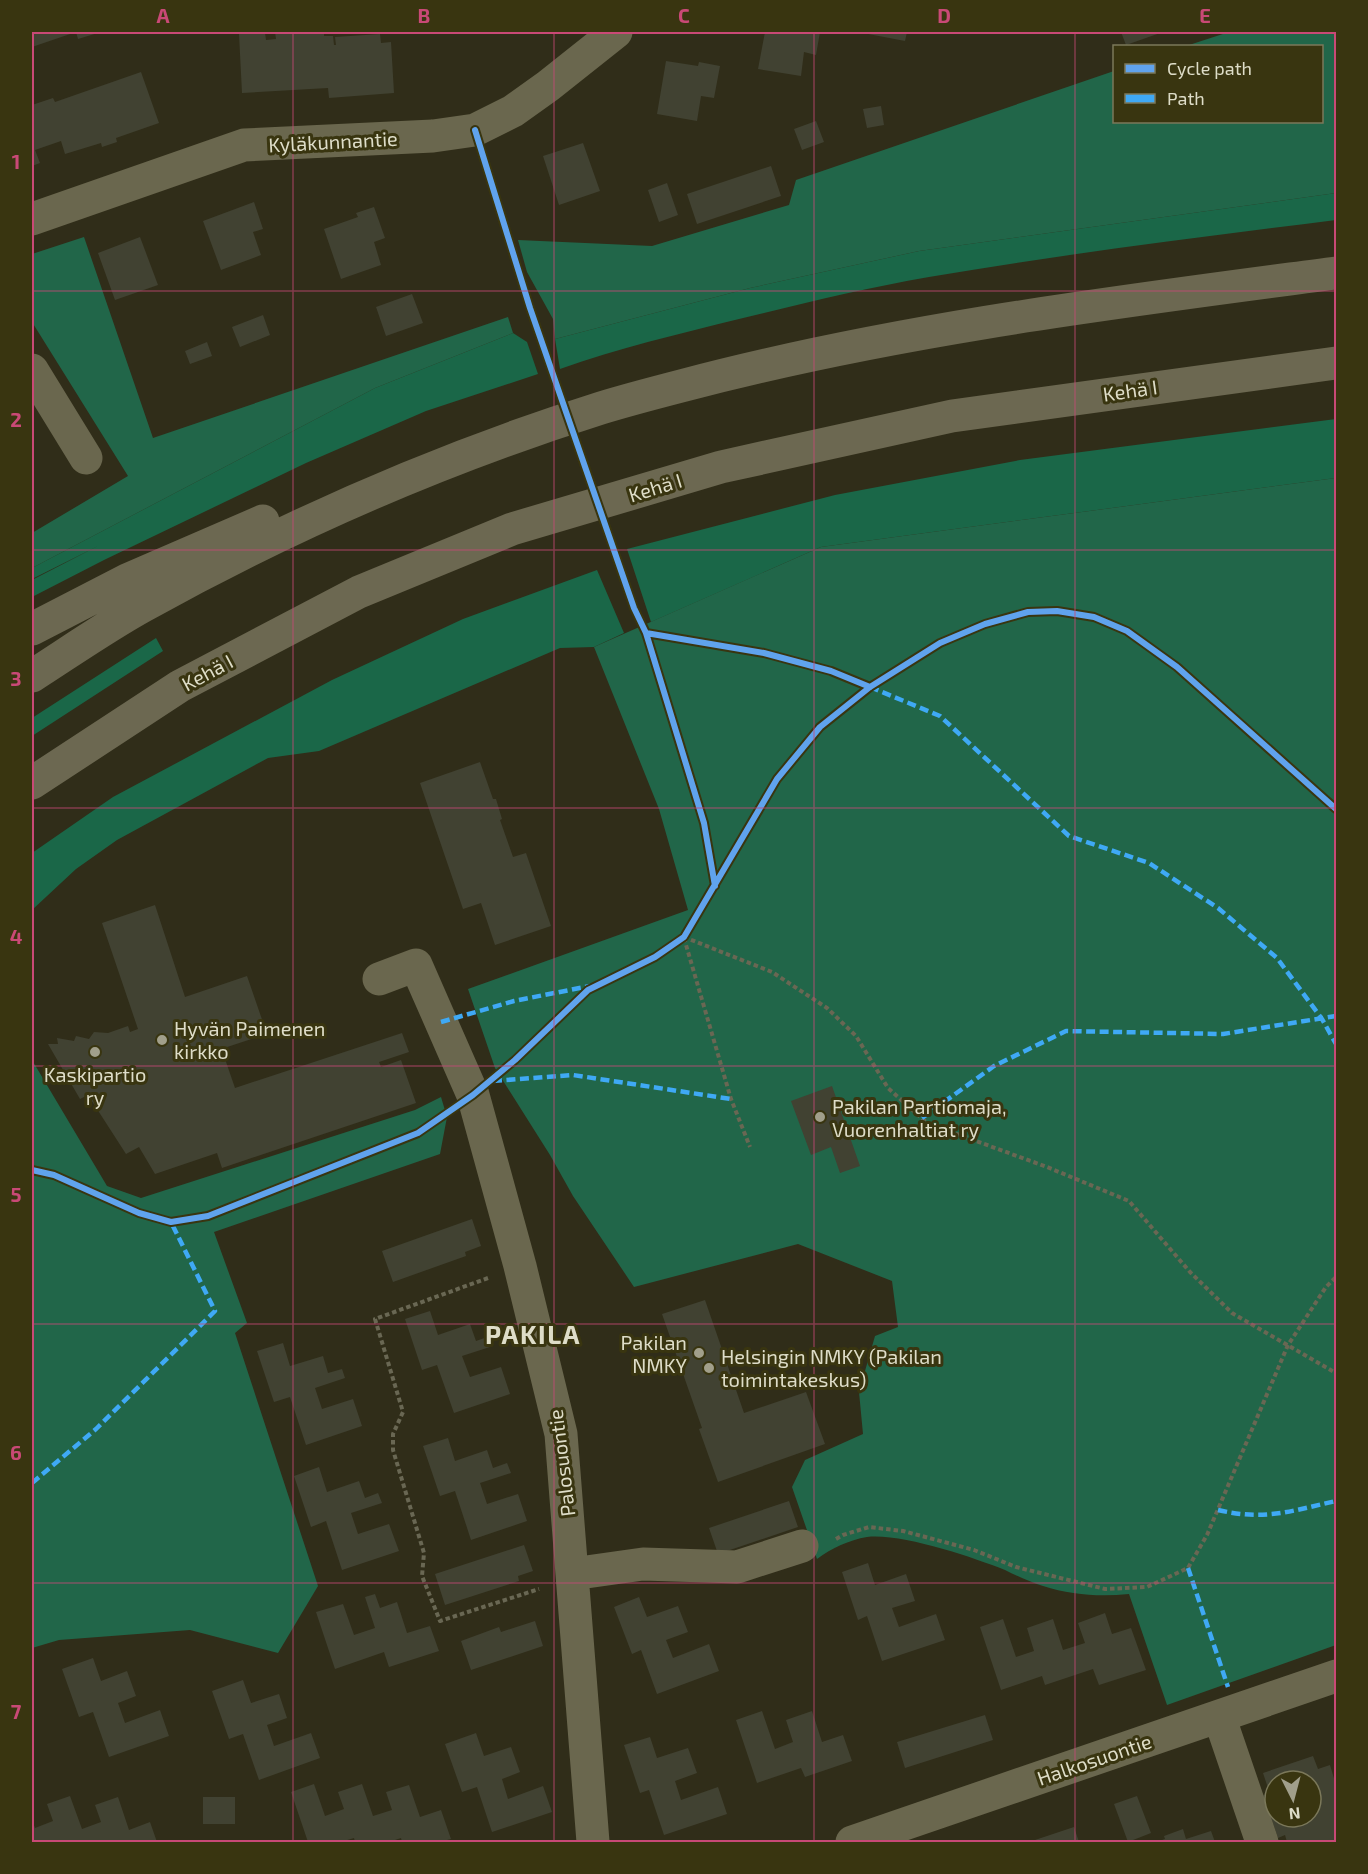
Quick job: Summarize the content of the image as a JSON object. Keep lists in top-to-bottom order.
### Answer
{
  "streets": {
    "highway": ["Kehä I"],
    "street": ["Kyläkunnantie", "Palosuontie", "Halkosuontie"]
  },
  "districts": ["PAKILA"],
  "places": [
    "Hyvän Paimenen kirkko",
    "Kaskipartio ry",
    "Pakilan Partiomaja, Vuorenhaltiat ry",
    "Pakilan NMKY",
    "Helsingin NMKY (Pakilan toimintakeskus)"
  ],
  "legend": ["Cycle path", "Path"],
  "north": "bottom",
  "grid": {
    "columns": [
      "A",
      "B",
      "C",
      "D",
      "E"
    ],
    "rows": [
      "1",
      "2",
      "3",
      "4",
      "5",
      "6",
      "7"
    ]
  }
}
